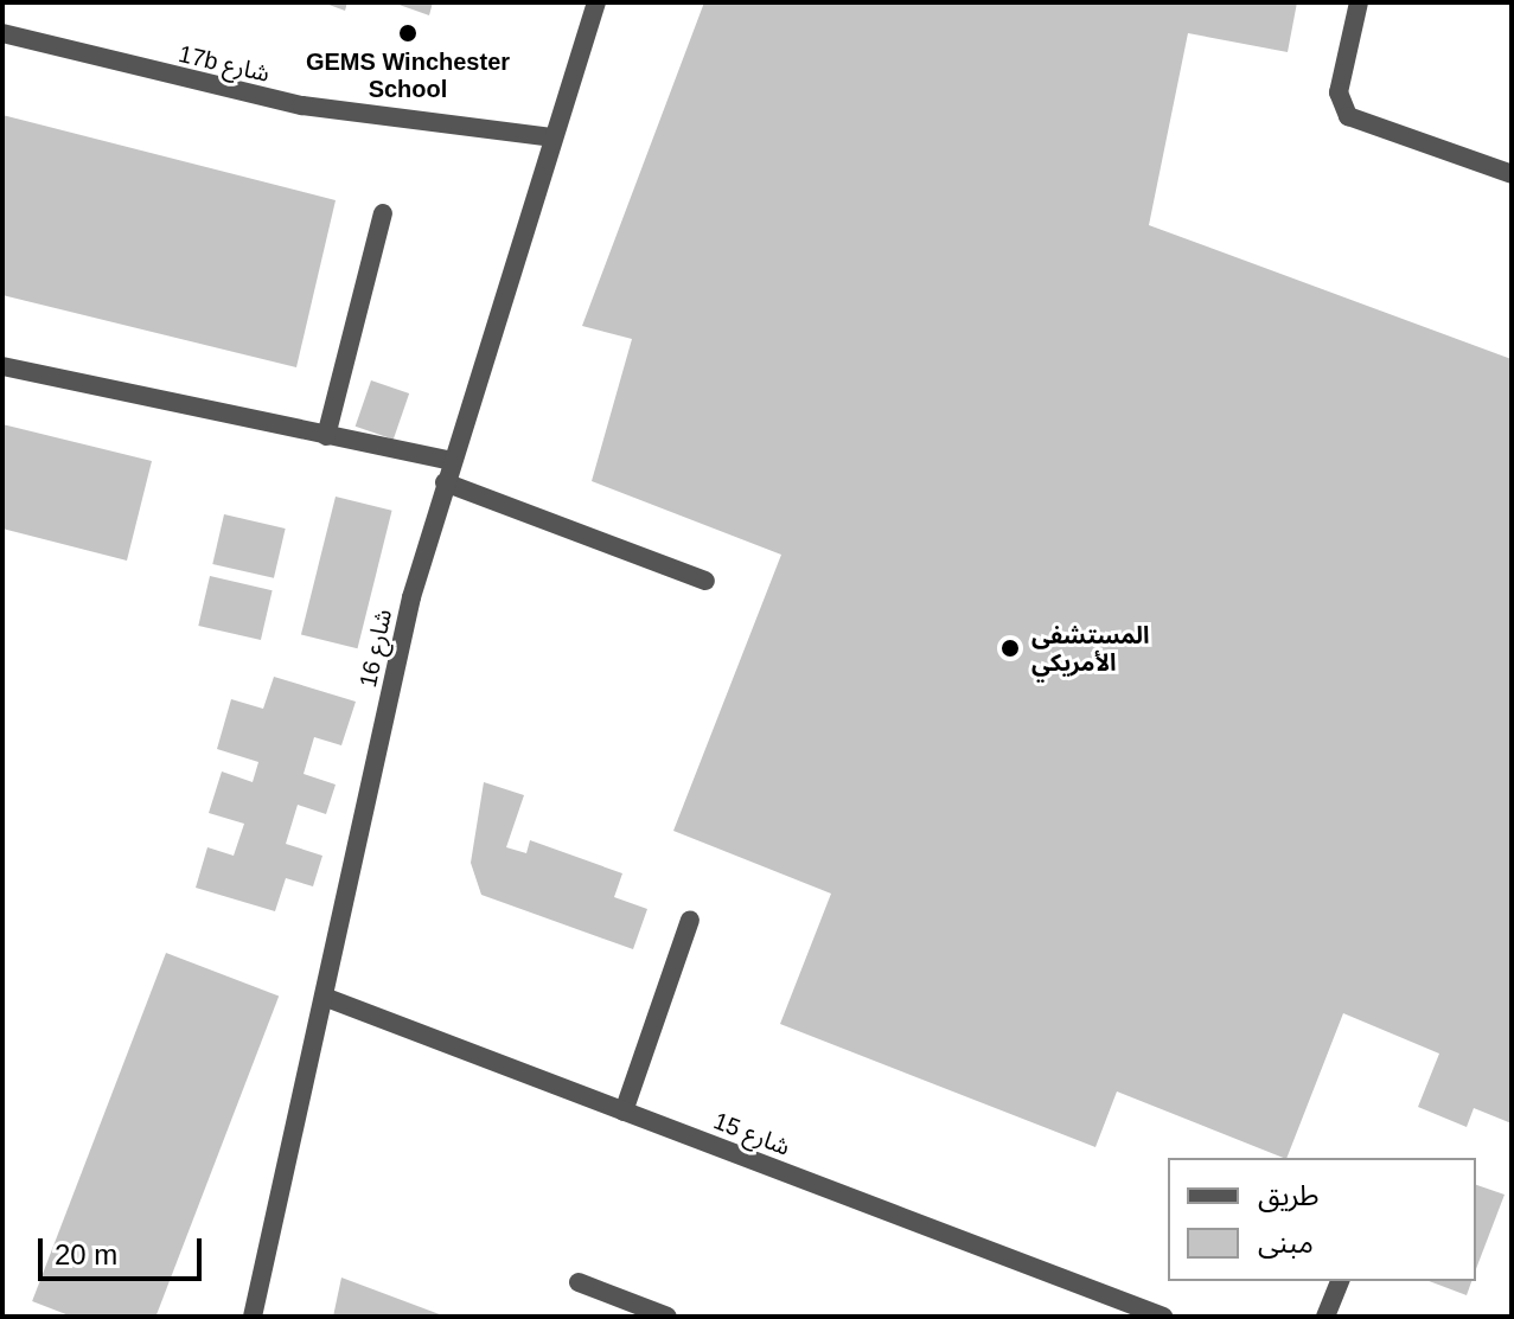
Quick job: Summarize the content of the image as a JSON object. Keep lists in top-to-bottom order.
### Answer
{
  "streets": {
    "street": ["17b شارع", "شارع 16", "شارع 15"]
  },
  "crossings": [
    ["17b شارع", "شارع 16"],
    ["شارع 16", "شارع 15"]
  ],
  "places": ["GEMS Winchester School", "المستشفى الأمريكي"],
  "legend": ["طريق", "مبنى"],
  "scale_bar": "20 m"
}
